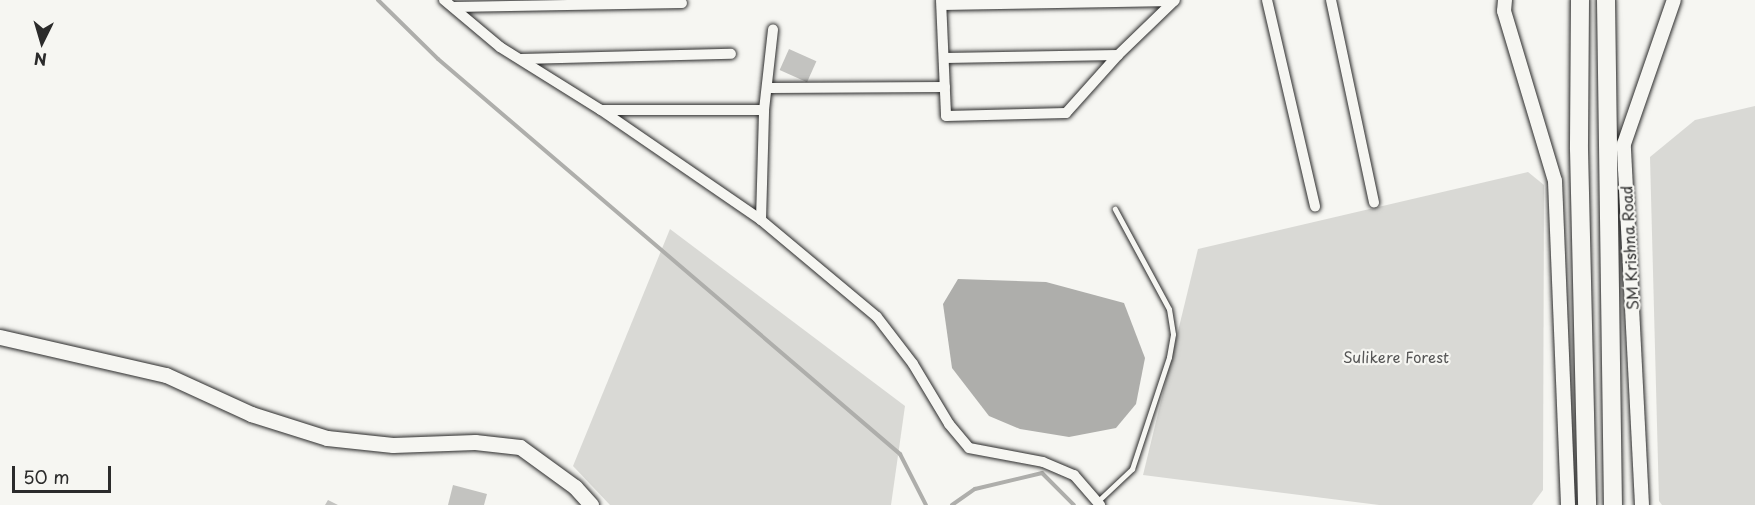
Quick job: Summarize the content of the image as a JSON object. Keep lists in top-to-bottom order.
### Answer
{
  "streets": {
    "highway": ["SM Krishna Road"]
  },
  "parks": ["Sulikere Forest"],
  "scale_bar": "50 m",
  "north": "bottom"
}
